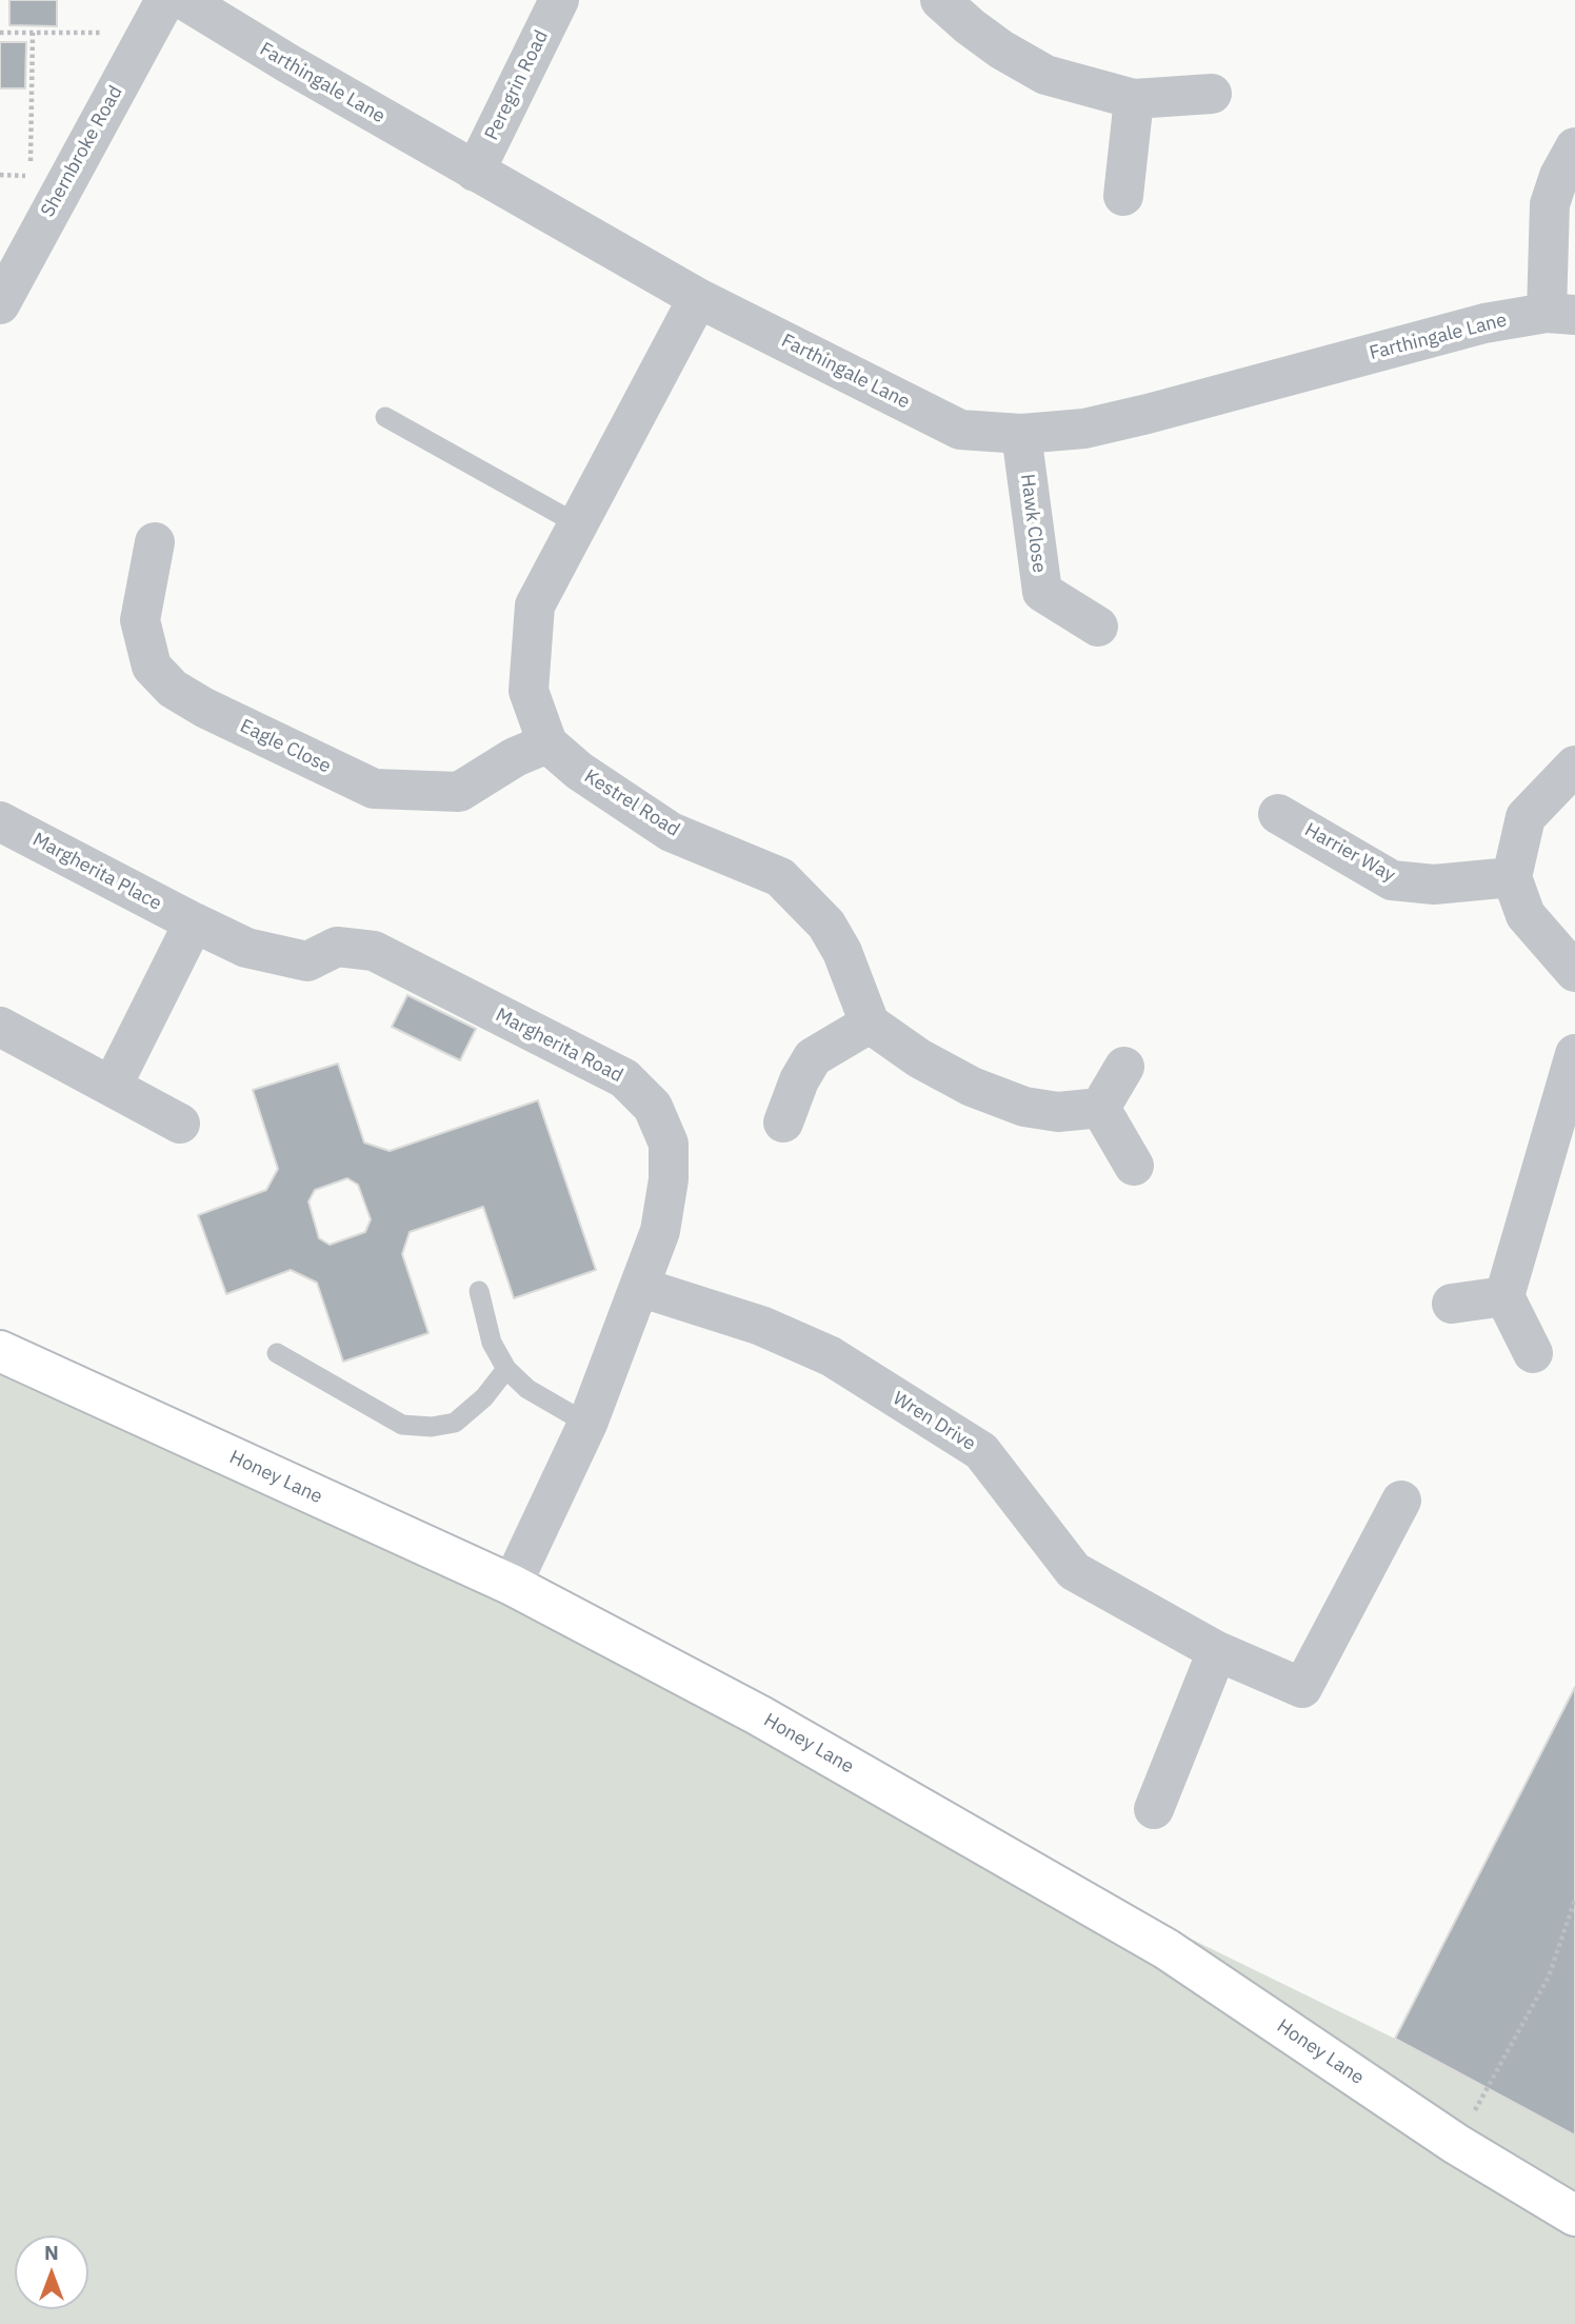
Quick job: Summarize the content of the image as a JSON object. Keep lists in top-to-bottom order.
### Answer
{
  "streets": {
    "street": [
      "Farthingale Lane",
      "Peregrin Road",
      "Shernbroke Road",
      "Hawk Close",
      "Eagle Close",
      "Kestrel Road",
      "Harrier Way",
      "Margherita Place",
      "Margherita Road",
      "Wren Drive",
      "Honey Lane"
    ]
  },
  "crossings": [
    ["Farthingale Lane", "Peregrin Road"],
    ["Farthingale Lane", "Hawk Close"],
    ["Farthingale Lane", "Kestrel Road"],
    ["Eagle Close", "Kestrel Road"],
    ["Margherita Place", "Margherita Road"],
    ["Margherita Road", "Wren Drive"],
    ["Margherita Road", "Honey Lane"]
  ],
  "north": "top"
}
